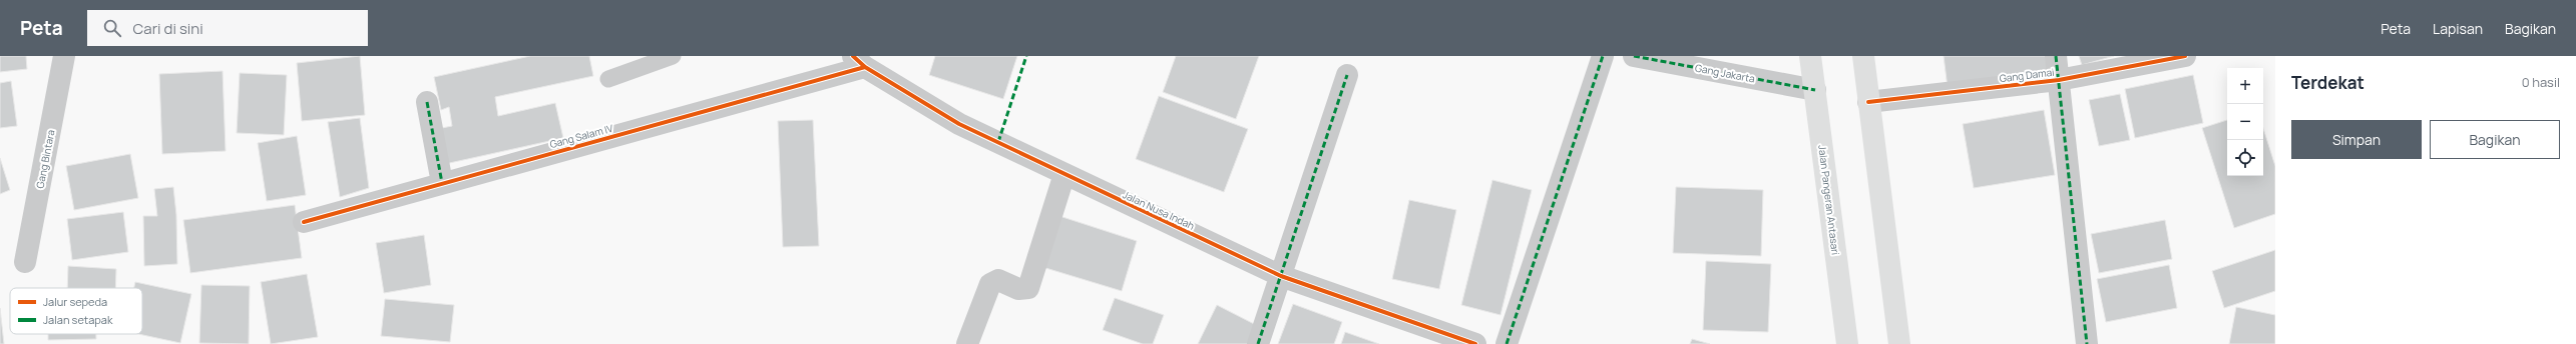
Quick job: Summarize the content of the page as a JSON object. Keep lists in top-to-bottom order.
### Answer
{
  "streets": {
    "main road": ["Jalan Pangeran Antasari"],
    "street": [
      "Gang Jakarta",
      "Gang Damai",
      "Gang Salam IV",
      "Gang Bintara",
      "Jalan Nusa Indah"
    ]
  },
  "crossings": [
    ["Gang Jakarta", "Jalan Pangeran Antasari"],
    ["Gang Salam IV", "Jalan Nusa Indah"]
  ],
  "legend": ["Jalur sepeda", "Jalan setapak"],
  "page": {
    "header": "Peta",
    "search": "Cari di sini",
    "nav": ["Peta", "Lapisan", "Bagikan"],
    "heading": ["Terdekat", "0 hasil"],
    "map_buttons": ["+", "−"],
    "buttons": ["Simpan", "Bagikan"]
  }
}
